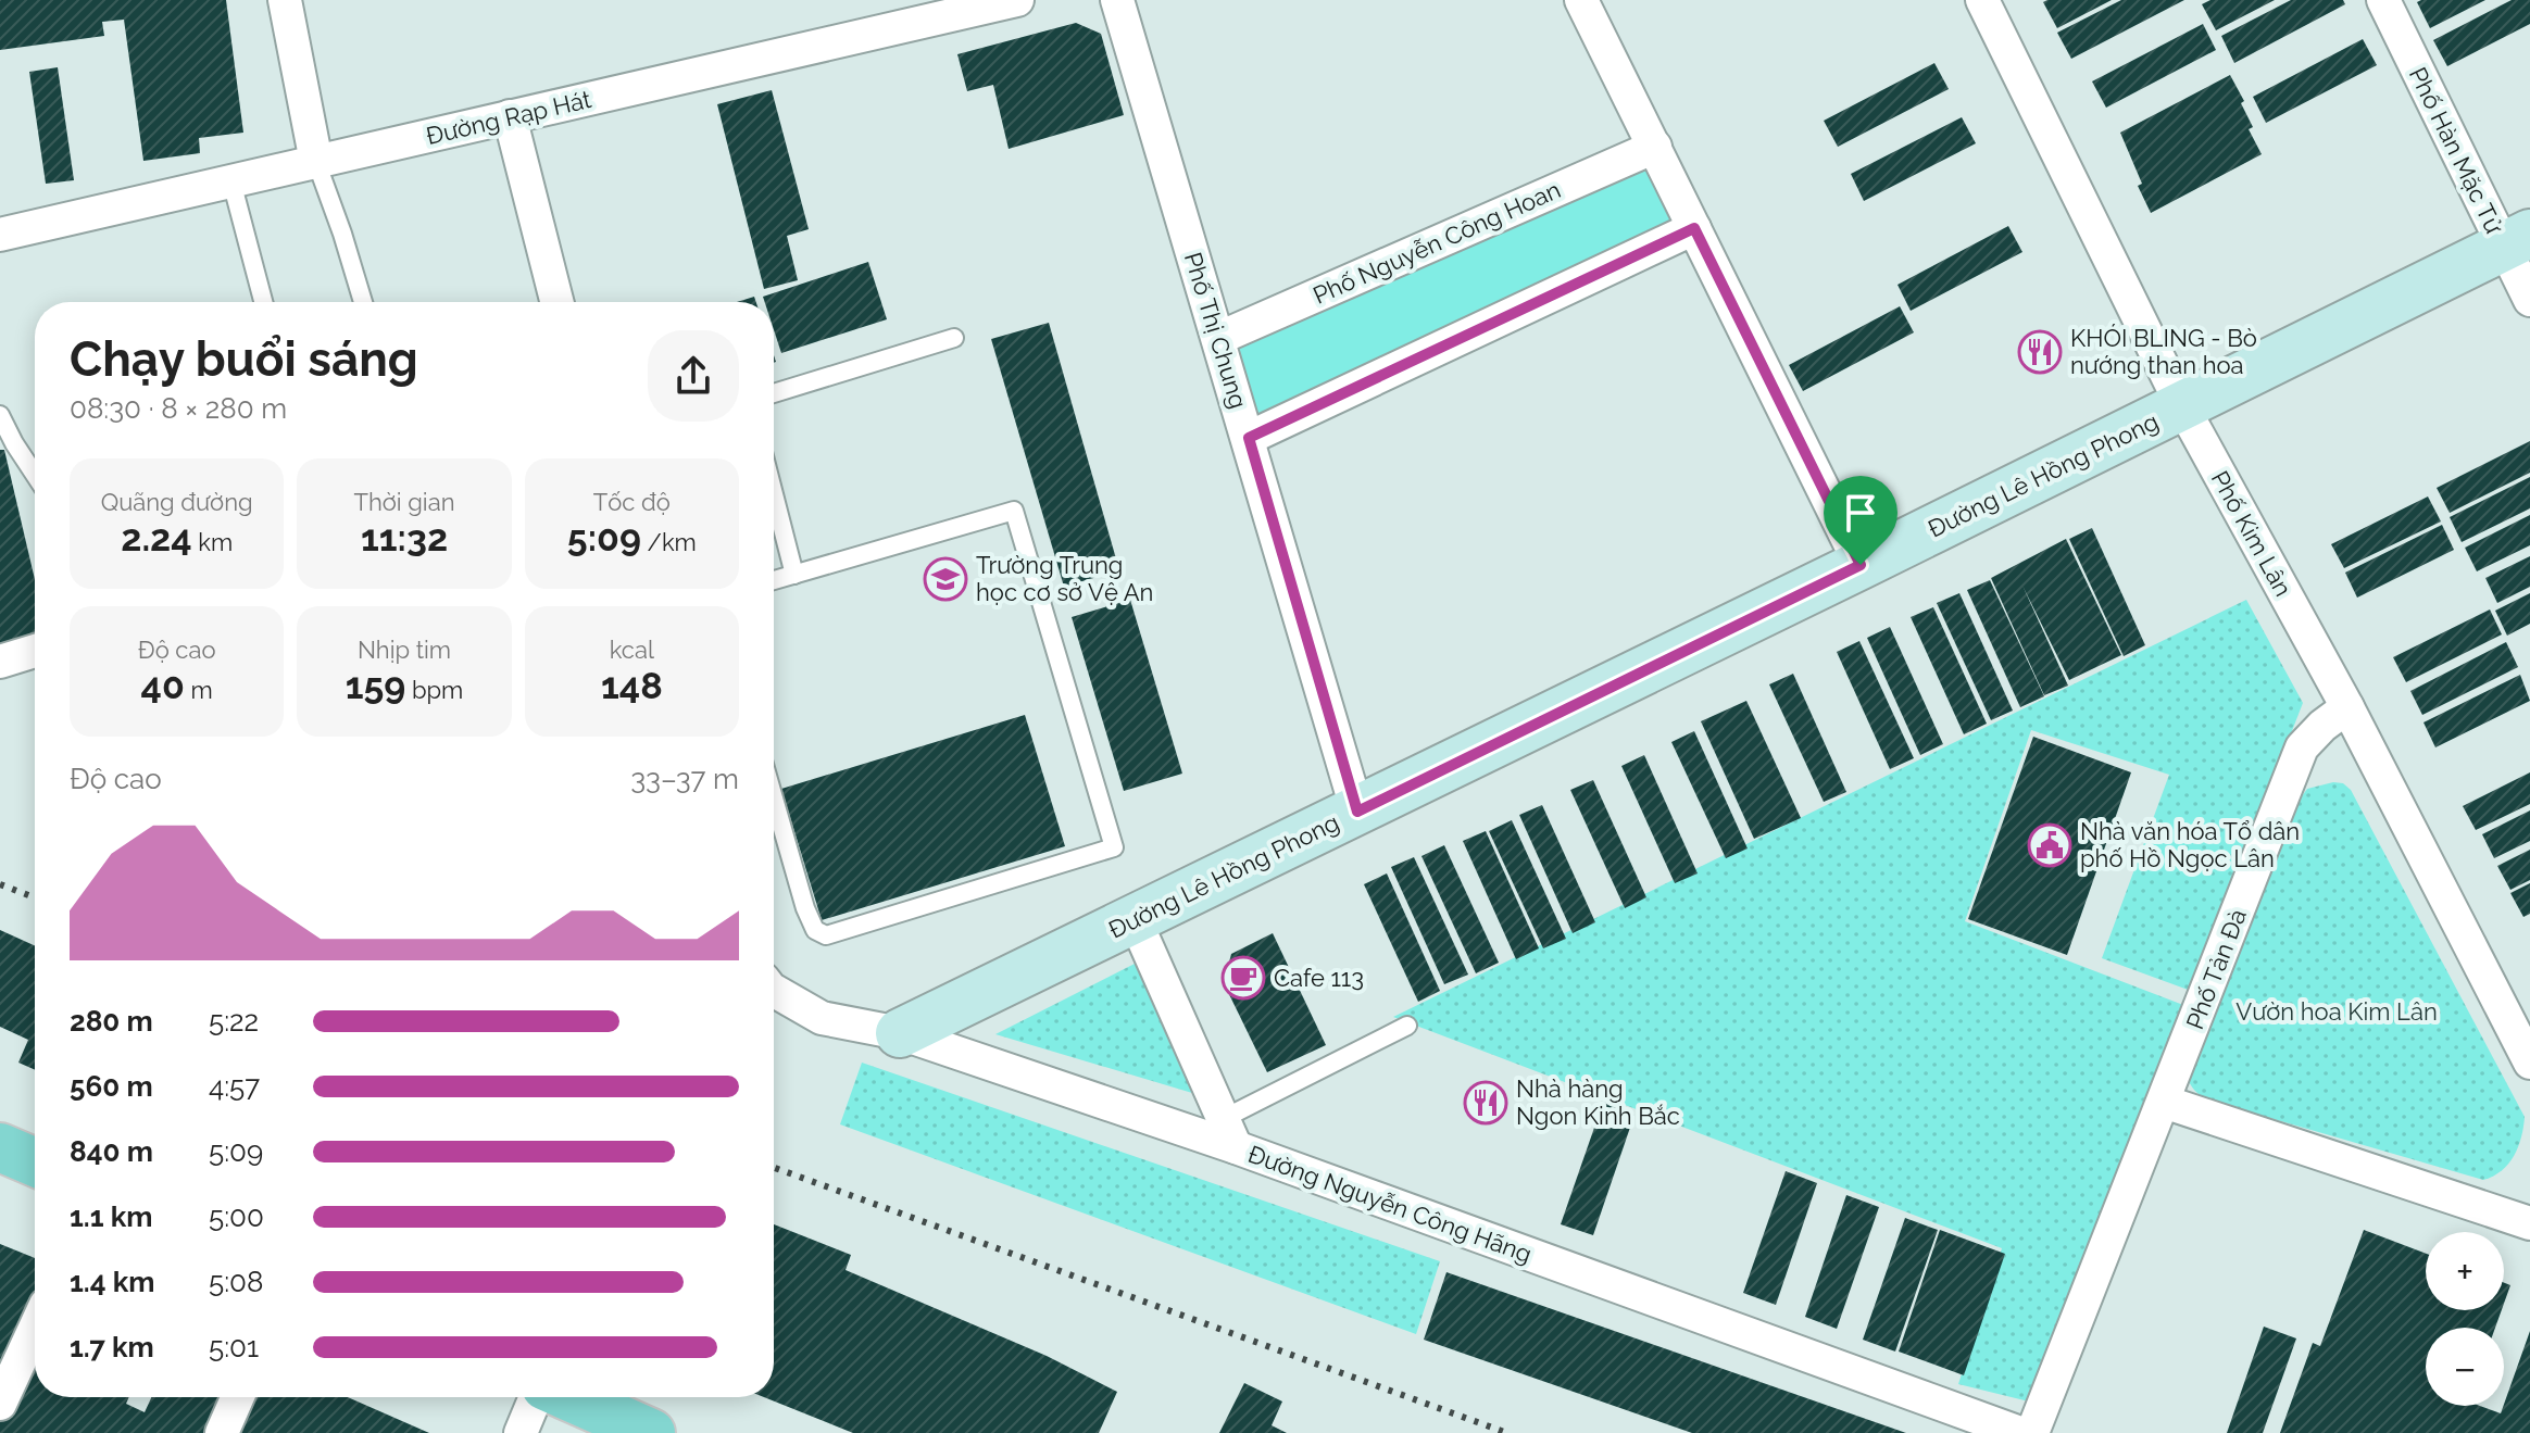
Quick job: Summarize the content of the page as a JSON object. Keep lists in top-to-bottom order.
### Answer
{
  "streets": {
    "street": [
      "Đường Rạp Hát",
      "Phố Hàn Mặc Tử",
      "Phố Nguyễn Công Hoan",
      "Phố Thị Chung",
      "Đường Lê Hồng Phong",
      "Phố Kim Lân",
      "Phố Tản Đà",
      "Đường Nguyễn Công Hãng"
    ]
  },
  "crossings": [
    ["Phố Hàn Mặc Tử", "Đường Lê Hồng Phong"],
    ["Phố Nguyễn Công Hoan", "Phố Thị Chung"],
    ["Phố Thị Chung", "Đường Lê Hồng Phong"],
    ["Đường Lê Hồng Phong", "Phố Kim Lân"],
    ["Đường Lê Hồng Phong", "Đường Nguyễn Công Hãng"],
    ["Phố Kim Lân", "Phố Tản Đà"]
  ],
  "parks": ["Vườn hoa Kim Lân"],
  "places": {
    "restaurant": ["KHÓI BLING - Bò nướng than hoa", "Nhà hàng Ngon Kinh Bắc"],
    "school or university": ["Trường Trung học cơ sở Vệ An"],
    "public building": ["Nhà văn hóa Tổ dân phố Hồ Ngọc Lân"],
    "cafe": ["Cafe 113"]
  },
  "page": {
    "heading": ["Chạy buổi sáng", "08:30 · 8 × 280 m"],
    "stats": [
      ["Quãng đường", "2.24 km"],
      ["Thời gian", "11:32"],
      ["Tốc độ", "5:09 /km"],
      ["Độ cao", "40 m"],
      ["Nhịp tim", "159 bpm"],
      ["kcal", "148"]
    ],
    "chart": ["Độ cao", "33–37 m"],
    "list": [
      {
        "name": "280 m",
        "note": "5:22"
      },
      {
        "name": "560 m",
        "note": "4:57"
      },
      {
        "name": "840 m",
        "note": "5:09"
      },
      {
        "name": "1.1 km",
        "note": "5:00"
      },
      {
        "name": "1.4 km",
        "note": "5:08"
      },
      {
        "name": "1.7 km",
        "note": "5:01"
      }
    ],
    "map_buttons": ["+", "−"]
  }
}
